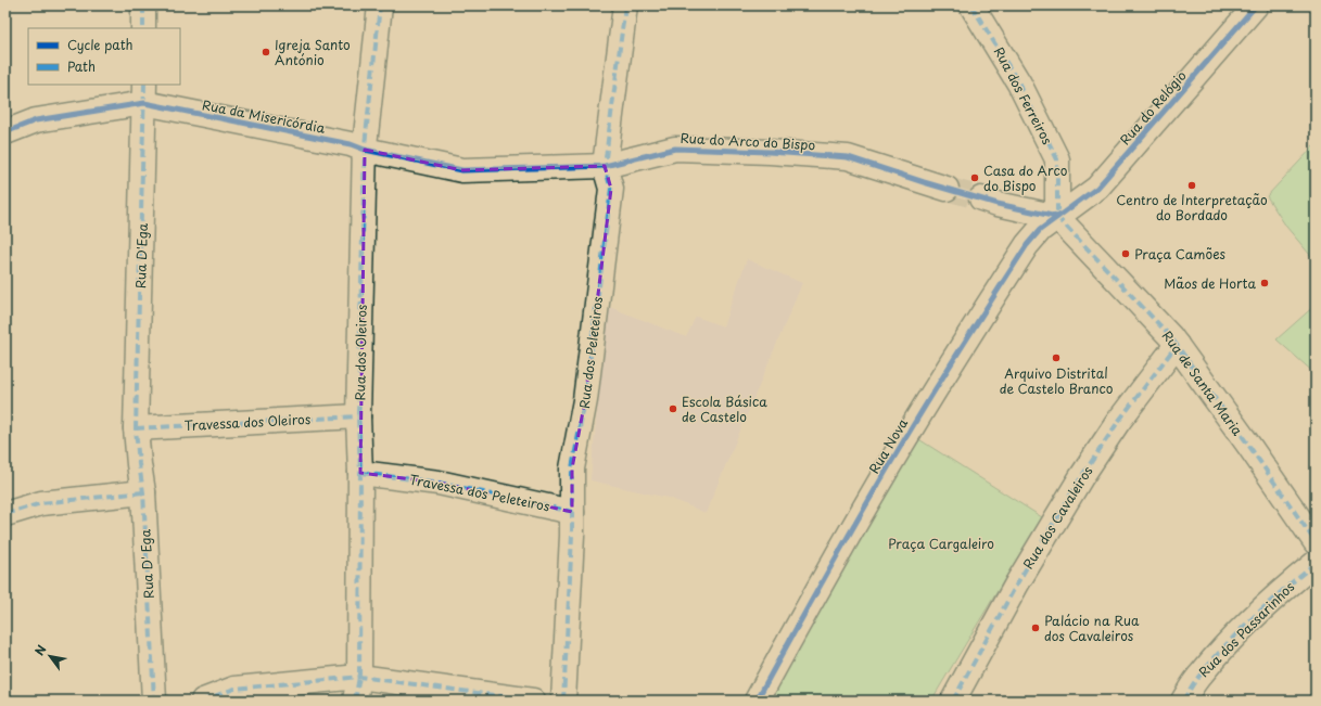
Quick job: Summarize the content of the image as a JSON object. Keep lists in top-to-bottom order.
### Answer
{
  "streets": {
    "street": [
      "Rua dos Ferreiros",
      "Rua do Relógio",
      "Rua da Misericórdia",
      "Rua do Arco do Bispo",
      "Rua D'Ega",
      "Rua dos Oleiros",
      "Rua dos Peleteiros",
      "Rua de Santa Maria",
      "Travessa dos Oleiros",
      "Rua Nova",
      "Travessa dos Peleteiros",
      "Rua dos Cavaleiros",
      "Rua D' Ega",
      "Rua dos Passarinhos"
    ]
  },
  "crossings": [
    ["Rua dos Ferreiros", "Rua do Relógio"],
    ["Rua dos Ferreiros", "Rua de Santa Maria"],
    ["Rua dos Ferreiros", "Rua Nova"],
    ["Rua do Relógio", "Rua de Santa Maria"],
    ["Rua do Relógio", "Rua Nova"],
    ["Rua da Misericórdia", "Rua do Arco do Bispo"],
    ["Rua da Misericórdia", "Rua D'Ega"],
    ["Rua da Misericórdia", "Rua dos Oleiros"],
    ["Rua do Arco do Bispo", "Rua dos Oleiros"],
    ["Rua do Arco do Bispo", "Rua dos Peleteiros"],
    ["Rua D'Ega", "Travessa dos Oleiros"],
    ["Rua D'Ega", "Rua D' Ega"],
    ["Rua dos Oleiros", "Travessa dos Oleiros"],
    ["Rua dos Oleiros", "Travessa dos Peleteiros"],
    ["Rua dos Peleteiros", "Travessa dos Peleteiros"],
    ["Rua de Santa Maria", "Rua Nova"],
    ["Rua de Santa Maria", "Rua dos Cavaleiros"],
    ["Travessa dos Oleiros", "Rua D' Ega"]
  ],
  "parks": ["Praça Cargaleiro"],
  "places": [
    "Igreja Santo António",
    "Casa do Arco do Bispo",
    "Centro de Interpretação do Bordado",
    "Praça Camões",
    "Mãos de Horta",
    "Arquivo Distrital de Castelo Branco",
    "Escola Básica de Castelo",
    "Palácio na Rua dos Cavaleiros"
  ],
  "legend": ["Cycle path", "Path"],
  "north": "top left"
}
